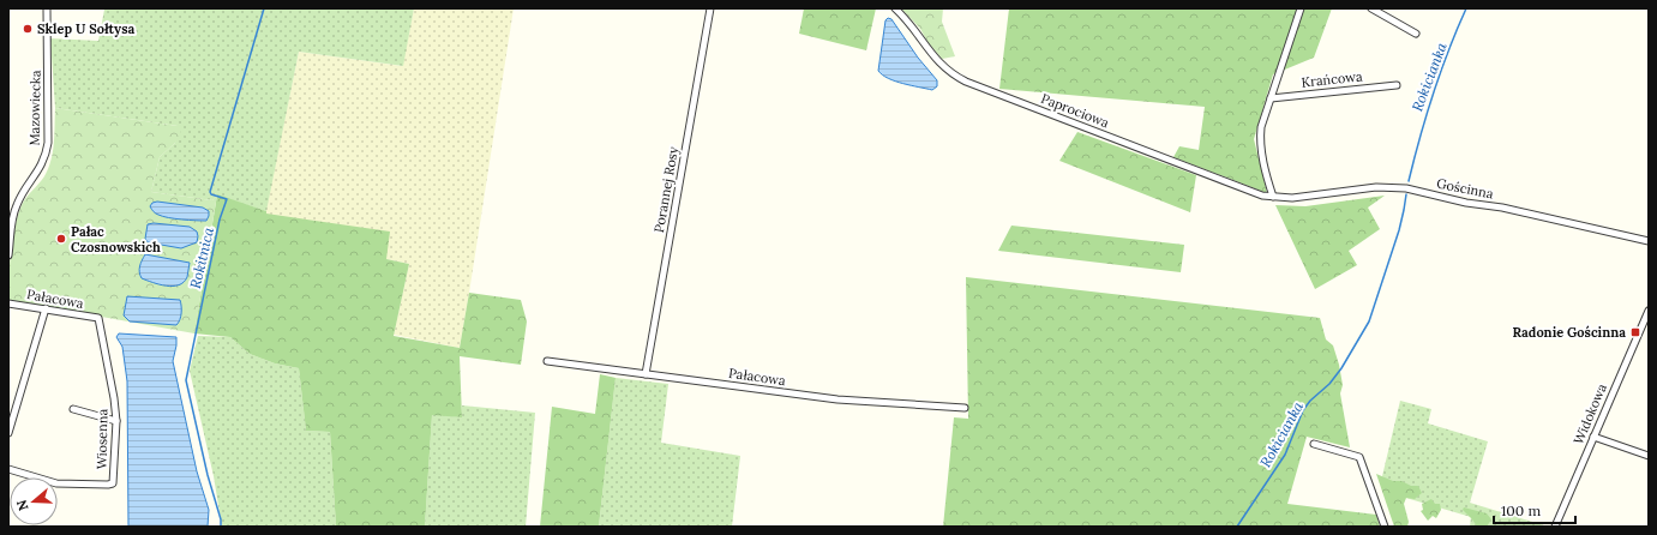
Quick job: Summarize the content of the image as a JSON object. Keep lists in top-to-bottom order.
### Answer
{
  "streets": {
    "street": [
      "Krańcowa",
      "Mazowiecka",
      "Paprociowa",
      "Gościnna",
      "Porannej Rosy",
      "Pałacowa",
      "Widokowa",
      "Wiosenna"
    ]
  },
  "crossings": [
    ["Paprociowa", "Gościnna"],
    ["Porannej Rosy", "Pałacowa"],
    ["Pałacowa", "Wiosenna"]
  ],
  "water": ["Rokicianka", "Rokitnica"],
  "places": {
    "other": ["Sklep U Sołtysa", "Pałac Czosnowskich"],
    "transit": ["Radonie Gościnna"]
  },
  "scale_bar": "100 m",
  "north": "left"
}
